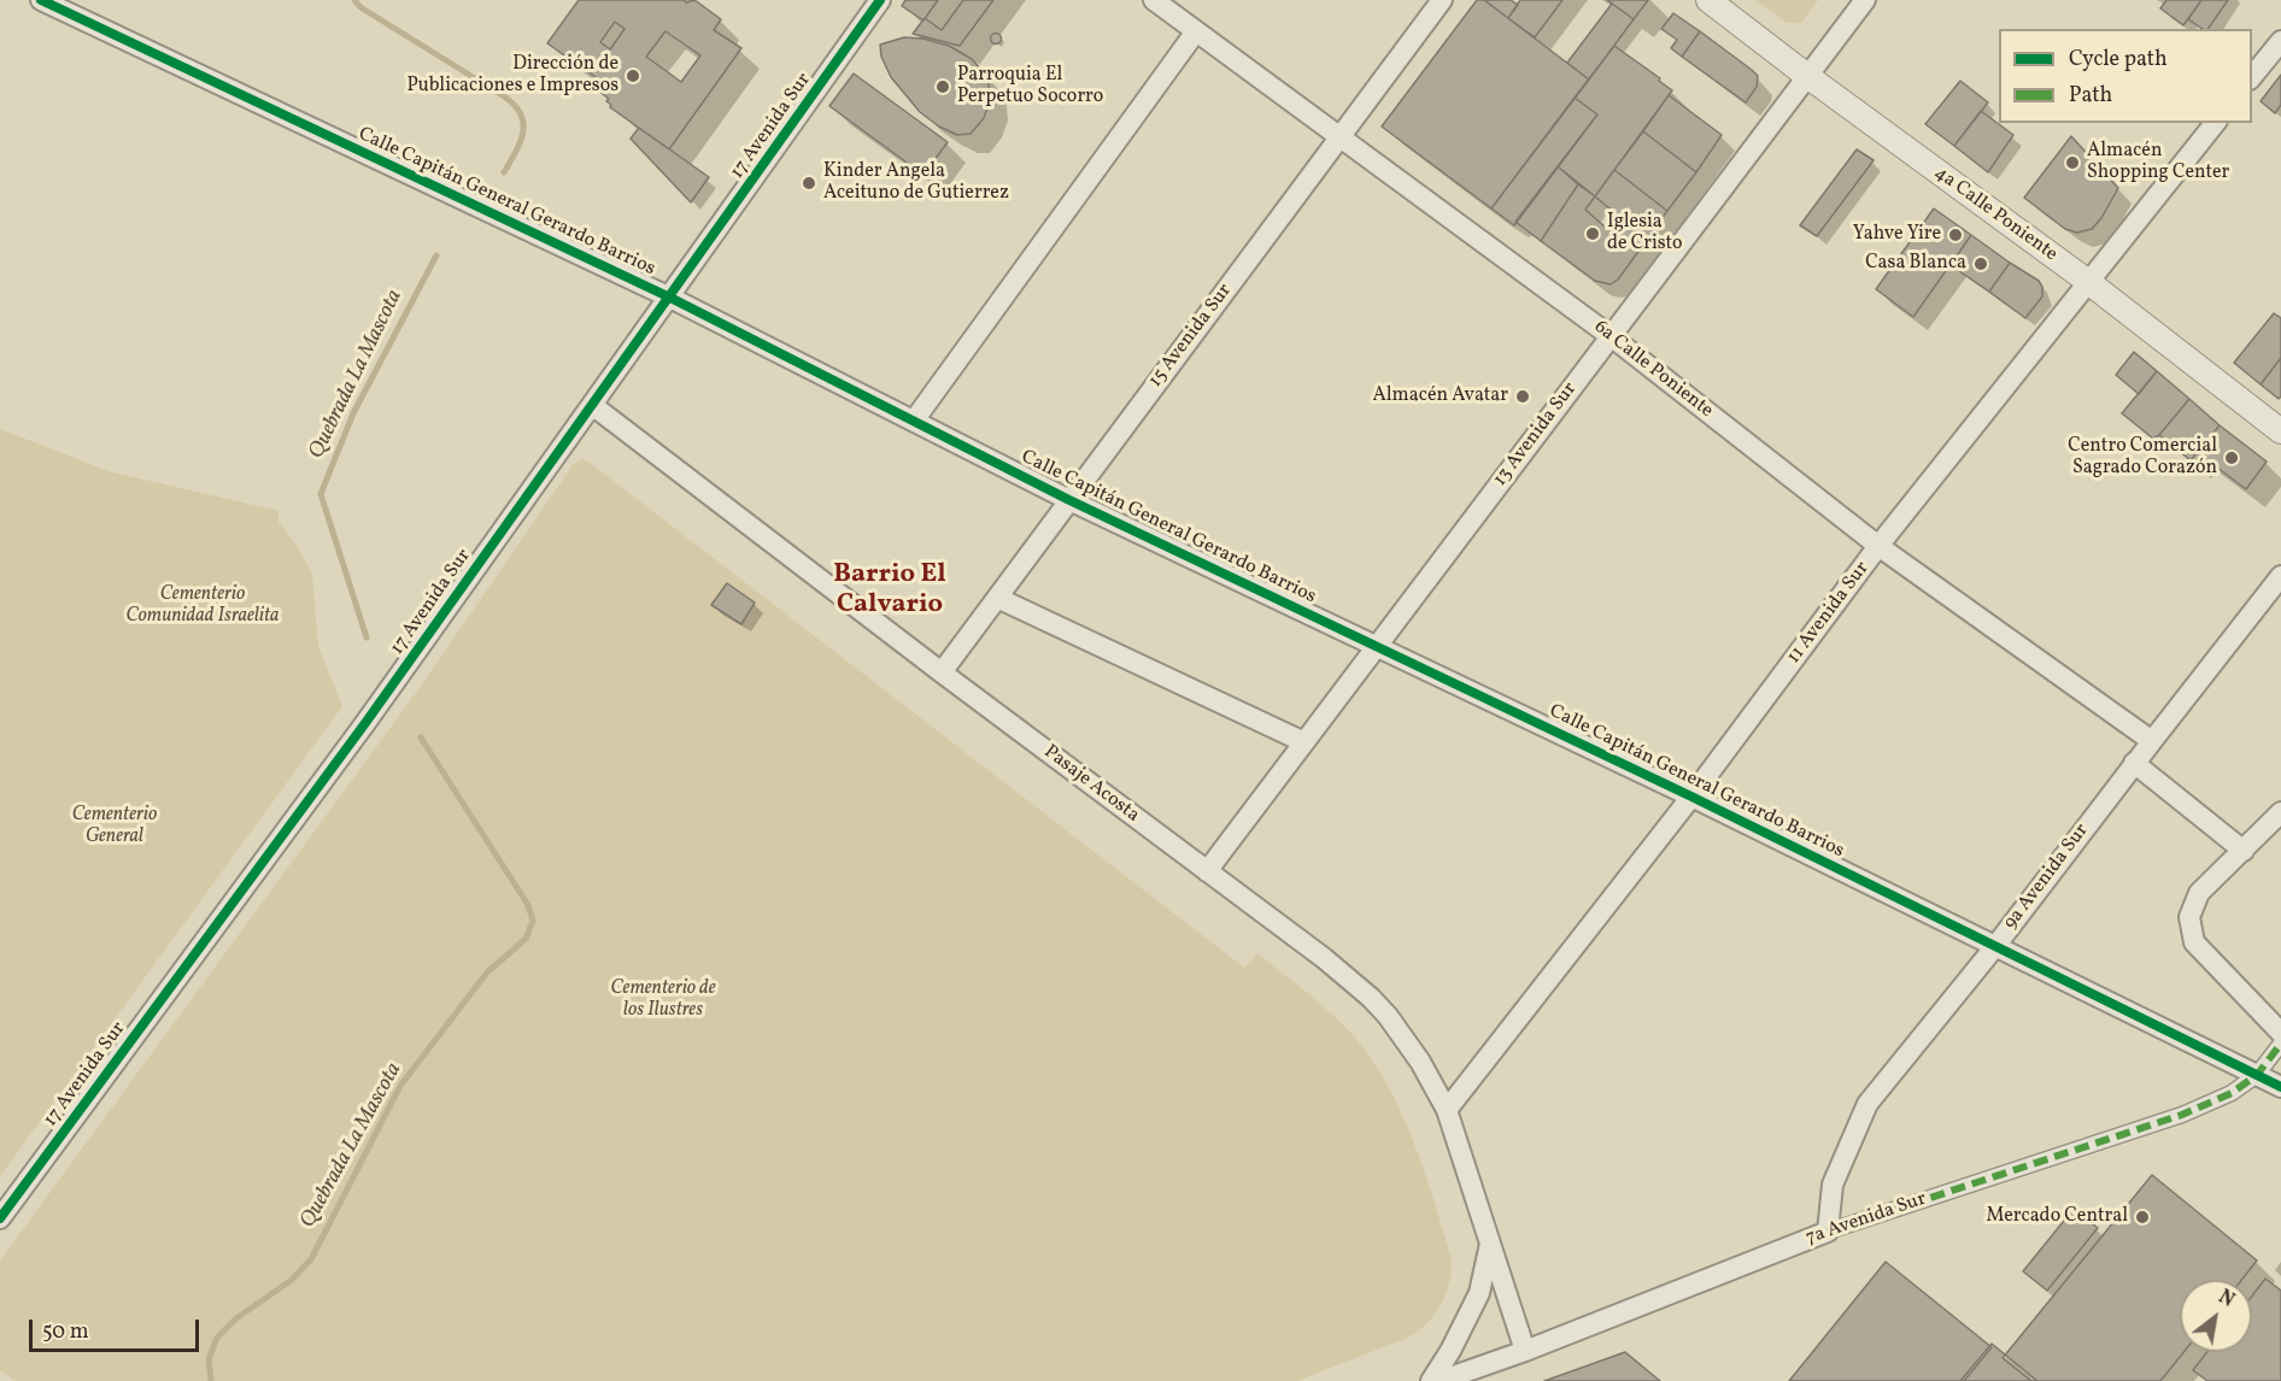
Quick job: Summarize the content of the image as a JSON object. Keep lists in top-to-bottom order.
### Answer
{
  "streets": {
    "street": [
      "17 Avenida Sur",
      "Calle Capitán General Gerardo Barrios",
      "4a Calle Poniente",
      "15 Avenida Sur",
      "6a Calle Poniente",
      "13 Avenida Sur",
      "11 Avenida Sur",
      "Pasaje Acosta",
      "9a Avenida Sur",
      "7a Avenida Sur"
    ]
  },
  "crossings": [
    ["17 Avenida Sur", "Calle Capitán General Gerardo Barrios"],
    ["17 Avenida Sur", "Pasaje Acosta"],
    ["Calle Capitán General Gerardo Barrios", "15 Avenida Sur"],
    ["Calle Capitán General Gerardo Barrios", "13 Avenida Sur"],
    ["Calle Capitán General Gerardo Barrios", "11 Avenida Sur"],
    ["Calle Capitán General Gerardo Barrios", "9a Avenida Sur"],
    ["Calle Capitán General Gerardo Barrios", "7a Avenida Sur"],
    ["4a Calle Poniente", "13 Avenida Sur"],
    ["4a Calle Poniente", "11 Avenida Sur"],
    ["15 Avenida Sur", "6a Calle Poniente"],
    ["15 Avenida Sur", "Pasaje Acosta"],
    ["6a Calle Poniente", "13 Avenida Sur"],
    ["6a Calle Poniente", "11 Avenida Sur"],
    ["6a Calle Poniente", "9a Avenida Sur"],
    ["13 Avenida Sur", "Pasaje Acosta"],
    ["11 Avenida Sur", "Pasaje Acosta"],
    ["Pasaje Acosta", "7a Avenida Sur"],
    ["9a Avenida Sur", "7a Avenida Sur"]
  ],
  "districts": ["Barrio El Calvario"],
  "water": ["Quebrada La Mascota"],
  "parks": ["Cementerio Comunidad Israelita", "Cementerio General", "Cementerio de los Ilustres"],
  "places": [
    "Dirección de Publicaciones e Impresos",
    "Parroquia El Perpetuo Socorro",
    "Almacén Shopping Center",
    "Kinder Angela Aceituno de Gutierrez",
    "Iglesia de Cristo",
    "Yahve Yire",
    "Casa Blanca",
    "Almacén Avatar",
    "Centro Comercial Sagrado Corazón",
    "Mercado Central"
  ],
  "legend": ["Cycle path", "Path"],
  "scale_bar": "50 m",
  "north": "top right"
}
